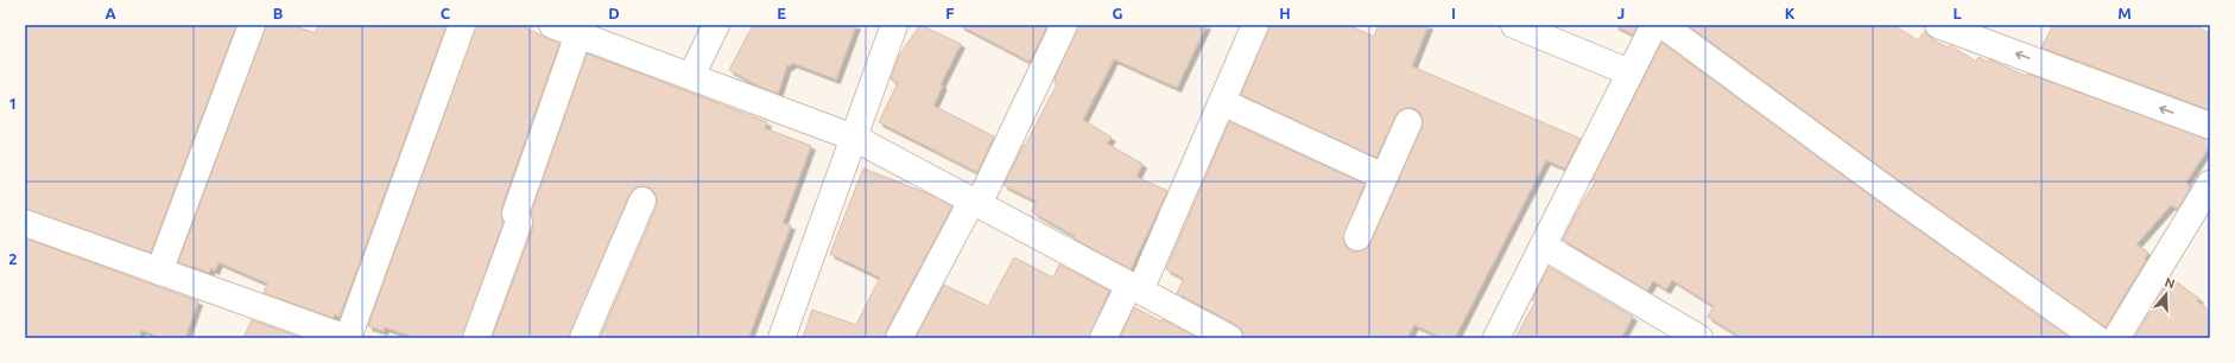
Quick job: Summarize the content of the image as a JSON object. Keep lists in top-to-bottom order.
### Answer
{
  "north": "top",
  "grid": {
    "columns": [
      "A",
      "B",
      "C",
      "D",
      "E",
      "F",
      "G",
      "H",
      "I",
      "J",
      "K",
      "L",
      "M"
    ],
    "rows": ["1", "2"]
  }
}
